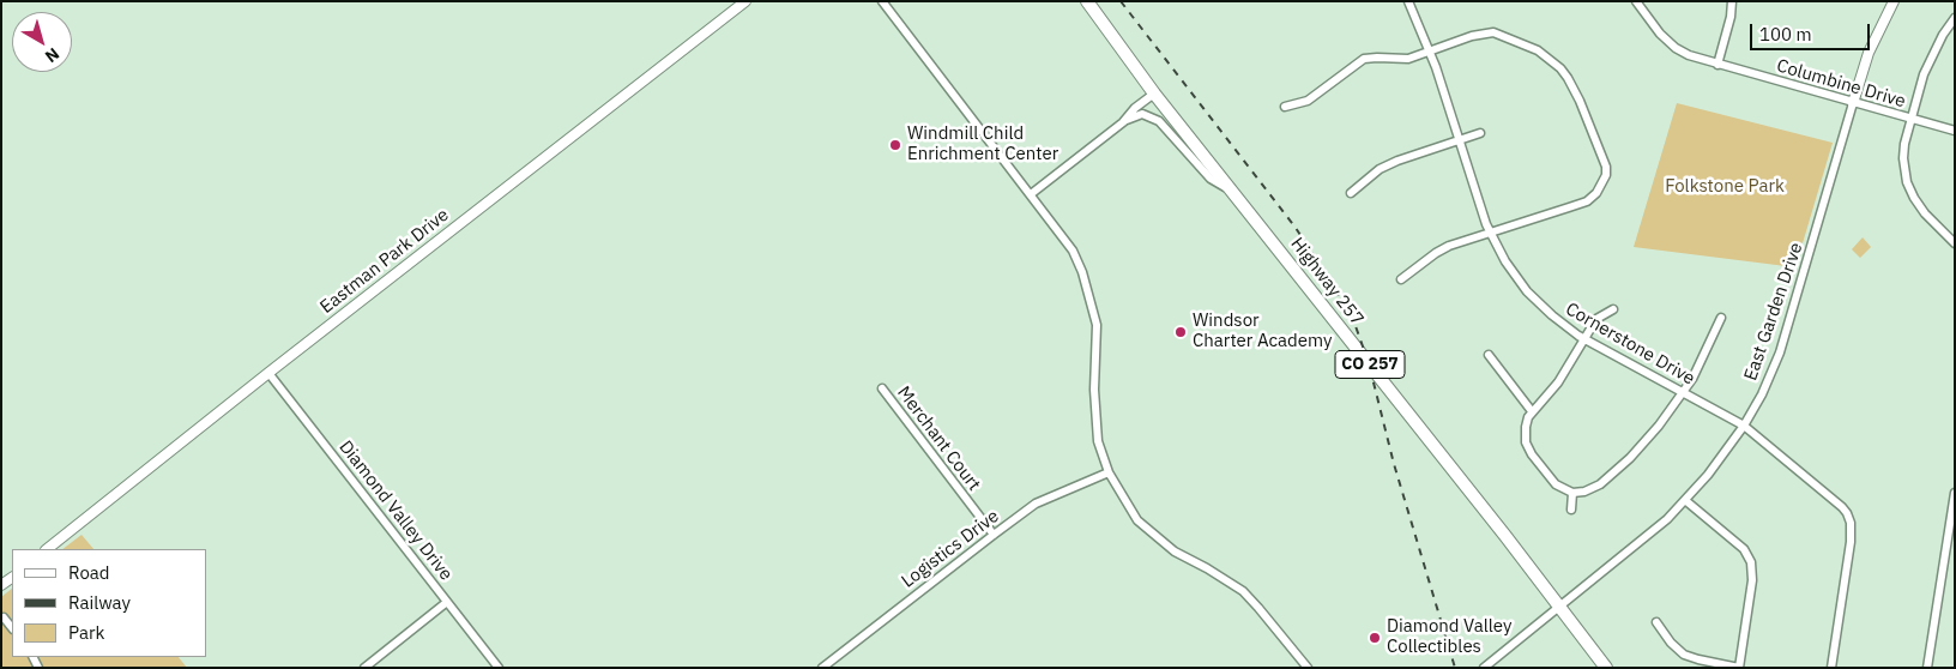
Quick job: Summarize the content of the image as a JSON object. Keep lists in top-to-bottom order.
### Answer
{
  "streets": {
    "main road": ["Highway 257", "CO 257"],
    "street": [
      "Columbine Drive",
      "Eastman Park Drive",
      "East Garden Drive",
      "Cornerstone Drive",
      "Merchant Court",
      "Diamond Valley Drive",
      "Logistics Drive"
    ]
  },
  "crossings": [
    ["Columbine Drive", "East Garden Drive"],
    ["Eastman Park Drive", "Diamond Valley Drive"],
    ["Highway 257", "East Garden Drive"],
    ["East Garden Drive", "Cornerstone Drive"],
    ["Merchant Court", "Logistics Drive"]
  ],
  "parks": ["Folkstone Park"],
  "places": ["Windmill Child Enrichment Center", "Windsor Charter Academy", "Diamond Valley Collectibles"],
  "legend": ["Road", "Railway", "Park"],
  "scale_bar": "100 m",
  "north": "bottom right"
}
